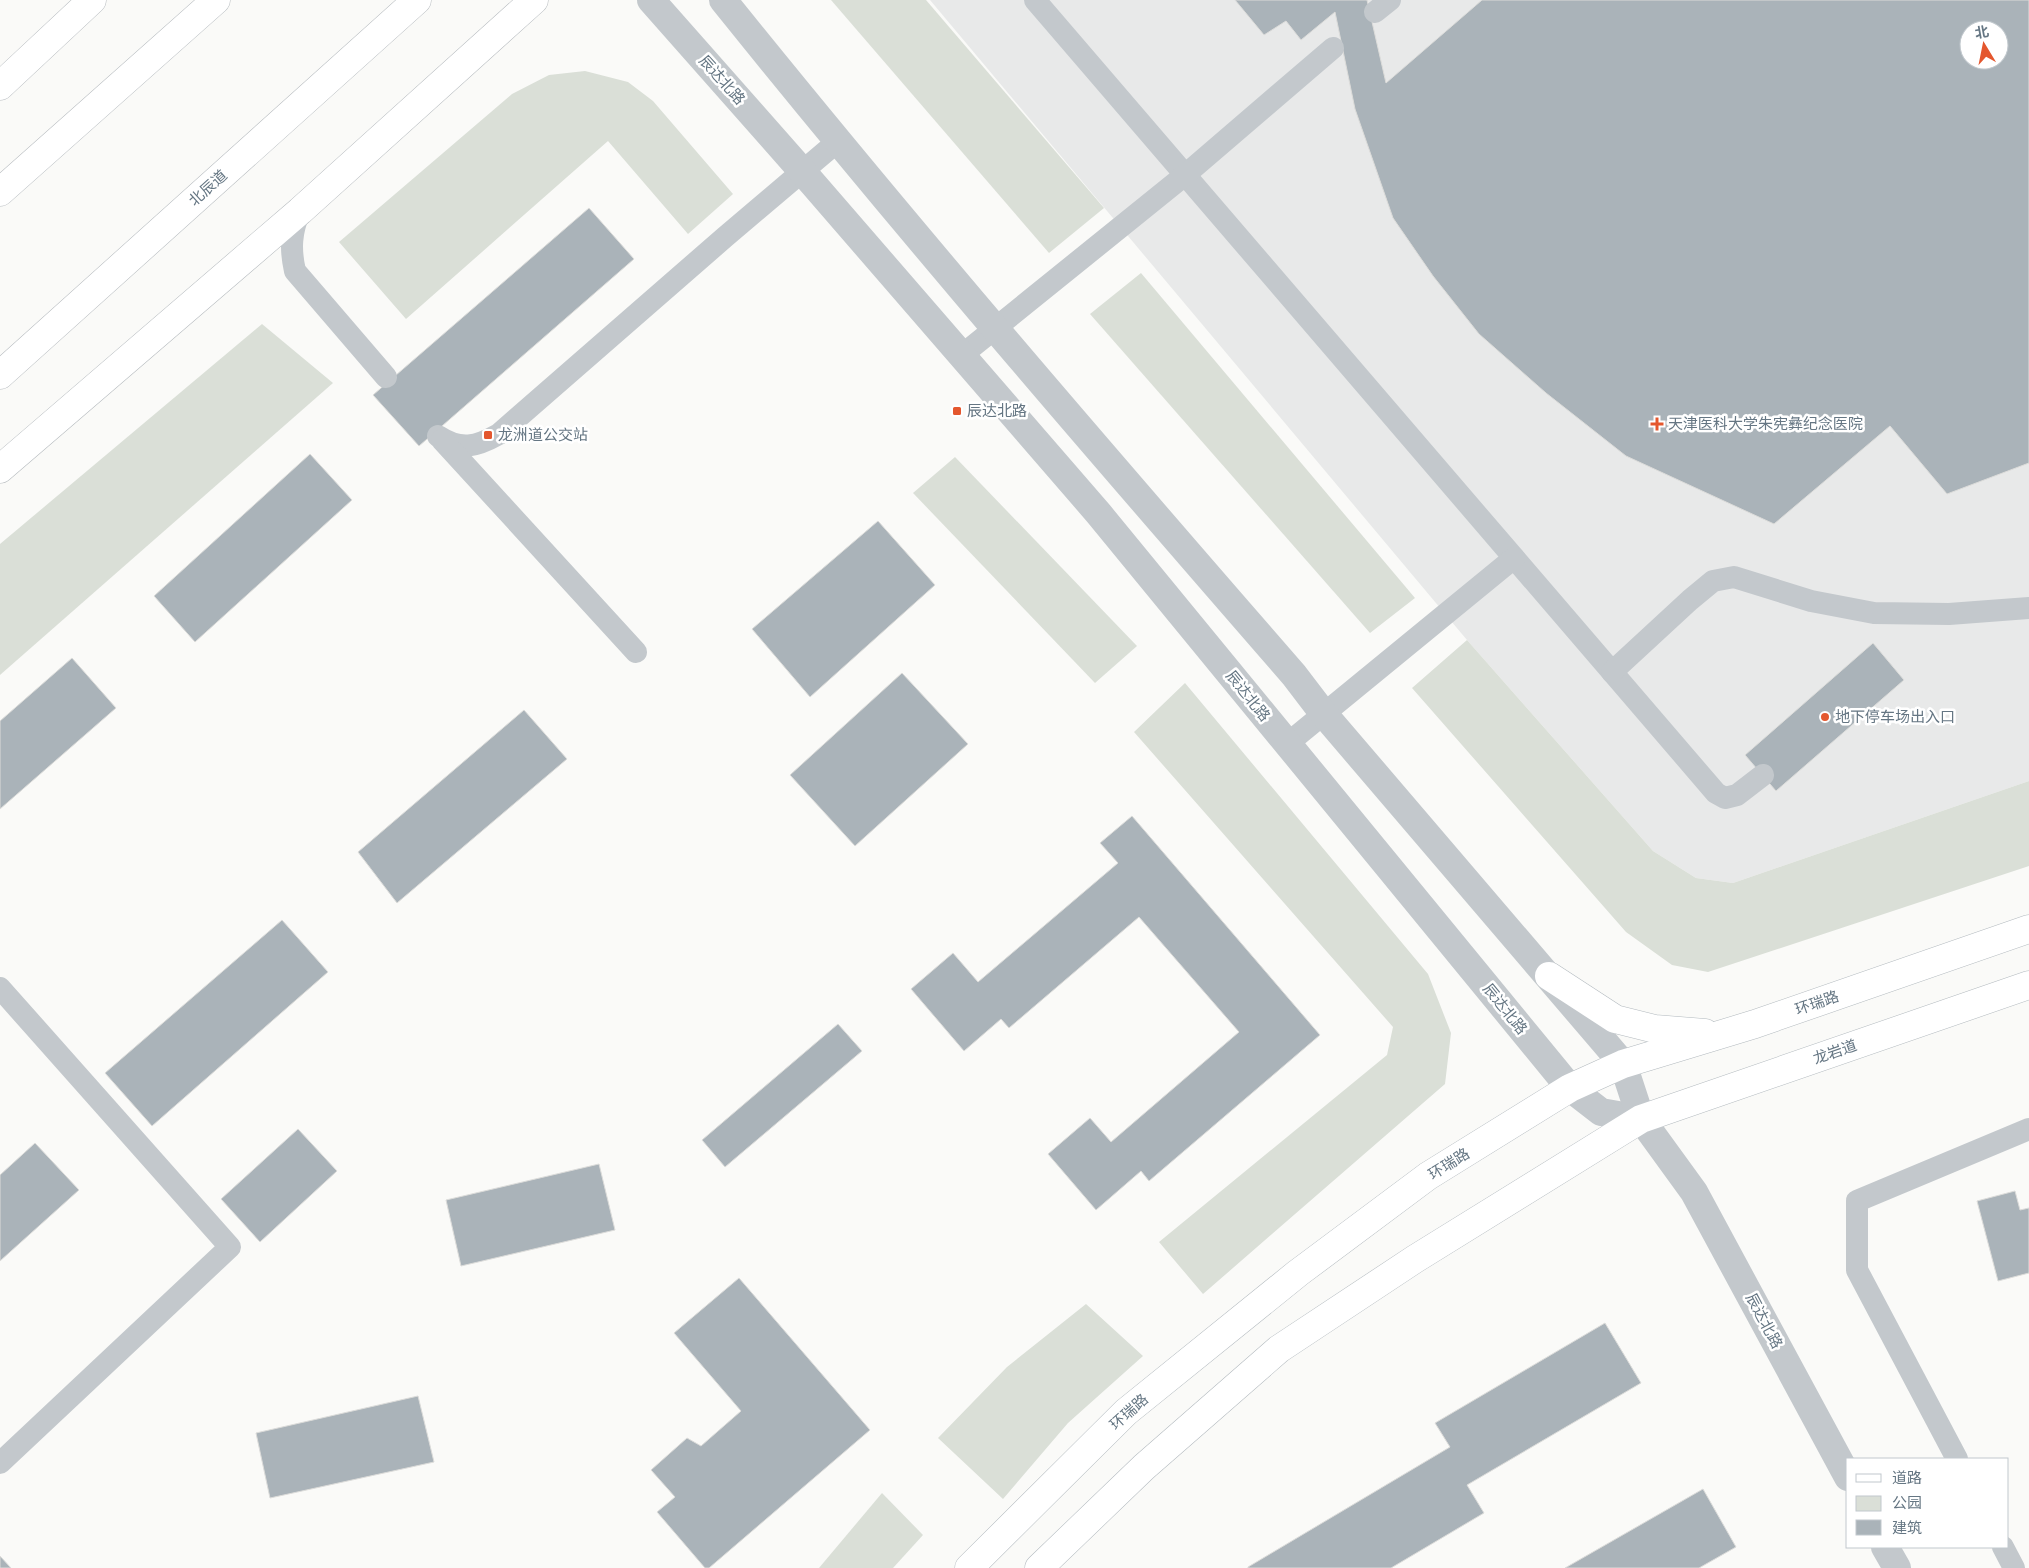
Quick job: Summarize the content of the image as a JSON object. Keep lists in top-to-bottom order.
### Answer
{
  "streets": {
    "main road": ["北辰道", "环瑞路", "龙岩道"],
    "street": ["辰达北路"]
  },
  "crossings": [
    ["辰达北路", "环瑞路"],
    ["辰达北路", "龙岩道"]
  ],
  "places": {
    "transit": ["辰达北路", "龙洲道公交站"],
    "health": ["天津医科大学朱宪彝纪念医院"],
    "other": ["地下停车场出入口"]
  },
  "legend": ["道路", "公园", "建筑"],
  "north": "top"
}
